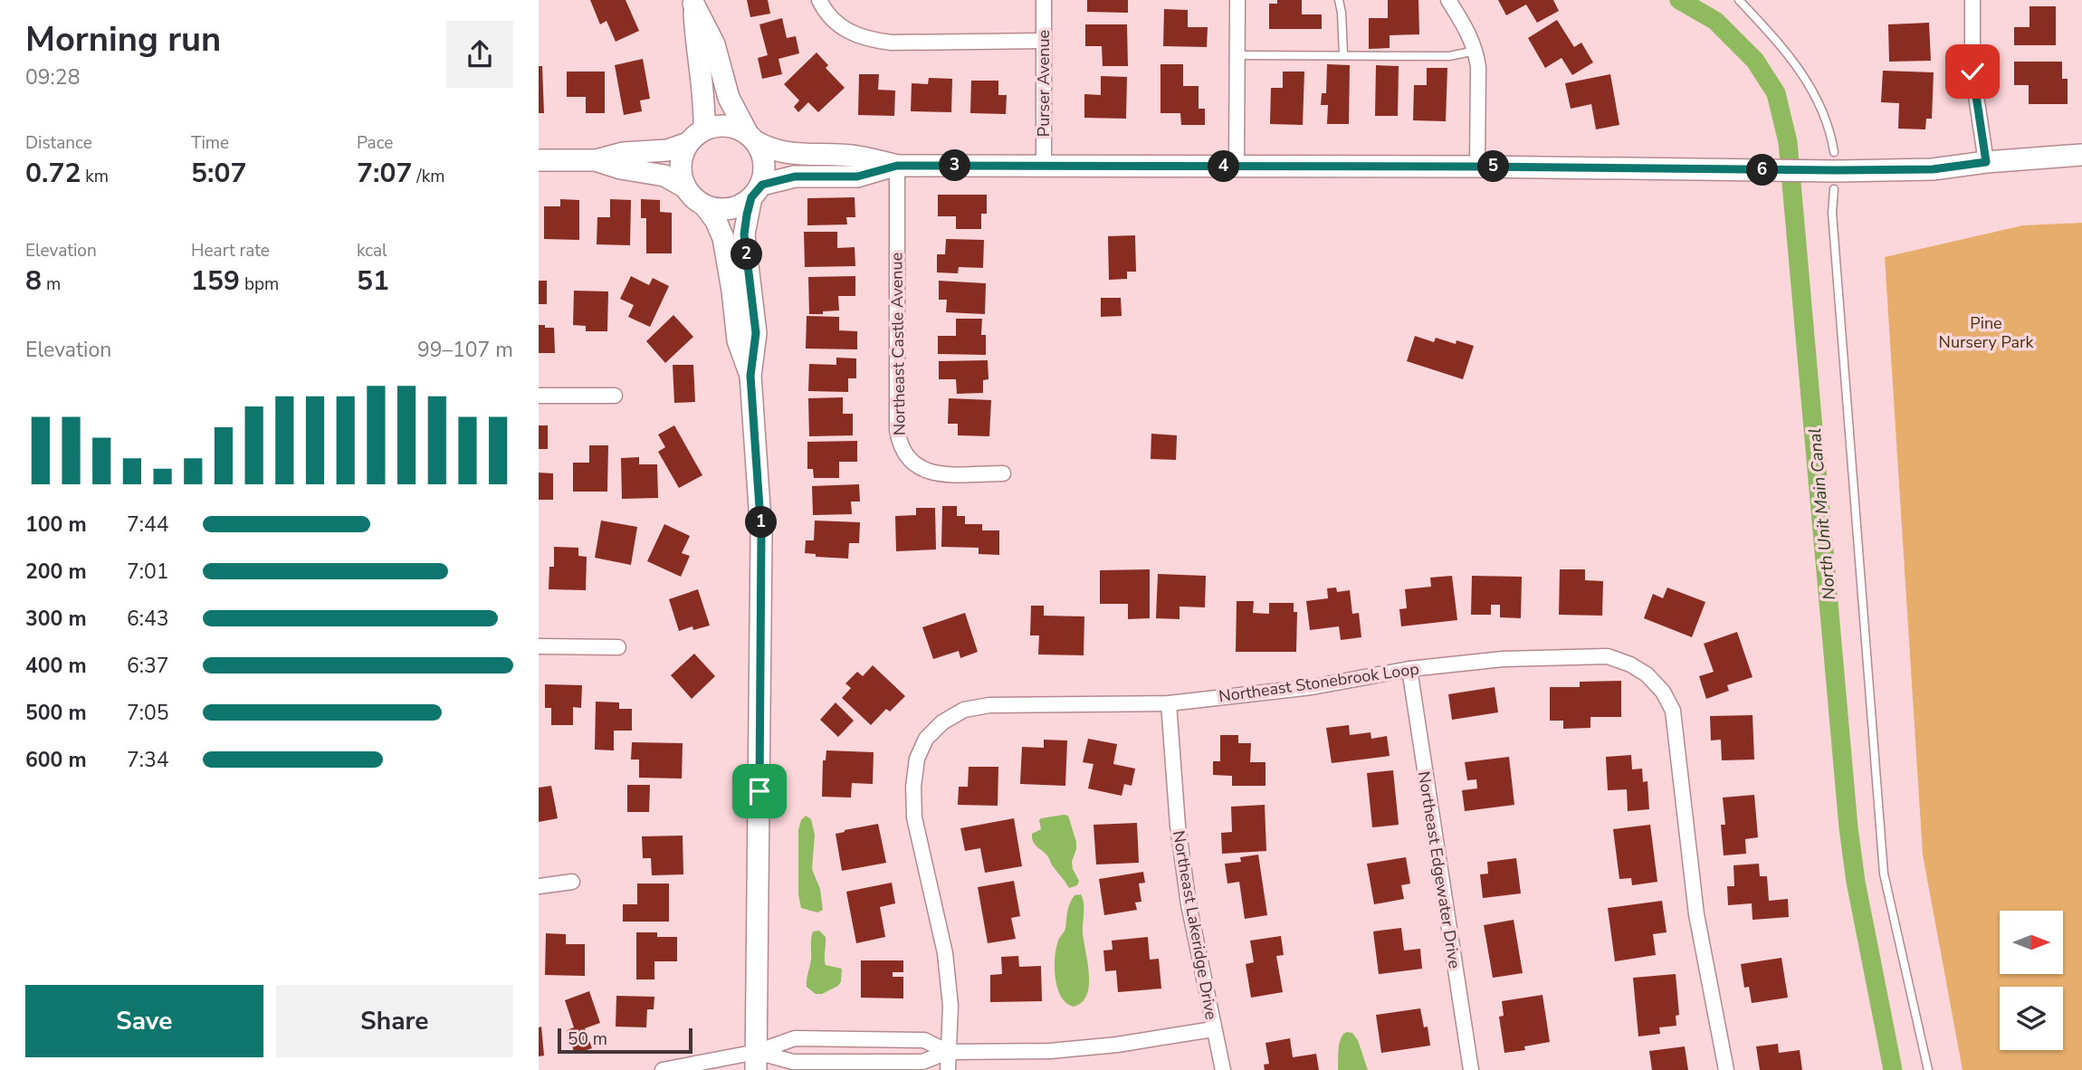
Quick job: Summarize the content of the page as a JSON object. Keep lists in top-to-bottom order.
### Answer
{
  "streets": {
    "street": [
      "Purser Avenue",
      "Northeast Castle Avenue",
      "Northeast Stonebrook Loop",
      "Northeast Edgewater Drive",
      "Northeast Lakeridge Drive"
    ]
  },
  "crossings": [
    ["Northeast Stonebrook Loop", "Northeast Edgewater Drive"],
    ["Northeast Stonebrook Loop", "Northeast Lakeridge Drive"]
  ],
  "water": ["North Unit Main Canal"],
  "parks": ["Pine Nursery Park"],
  "scale_bar": "50 m",
  "north": "right",
  "page": {
    "heading": ["Morning run", "09:28"],
    "stats": [
      ["Distance", "0.72 km"],
      ["Time", "5:07"],
      ["Pace", "7:07 /km"],
      ["Elevation", "8 m"],
      ["Heart rate", "159 bpm"],
      ["kcal", "51"]
    ],
    "pins": [
      "3",
      "4",
      "5",
      "6",
      "2",
      "1"
    ],
    "chart": ["Elevation", "99–107 m"],
    "list": [
      {
        "name": "100 m",
        "note": "7:44"
      },
      {
        "name": "200 m",
        "note": "7:01"
      },
      {
        "name": "300 m",
        "note": "6:43"
      },
      {
        "name": "400 m",
        "note": "6:37"
      },
      {
        "name": "500 m",
        "note": "7:05"
      },
      {
        "name": "600 m",
        "note": "7:34"
      }
    ],
    "buttons": ["Save", "Share"],
    "scale": "50 m"
  }
}
